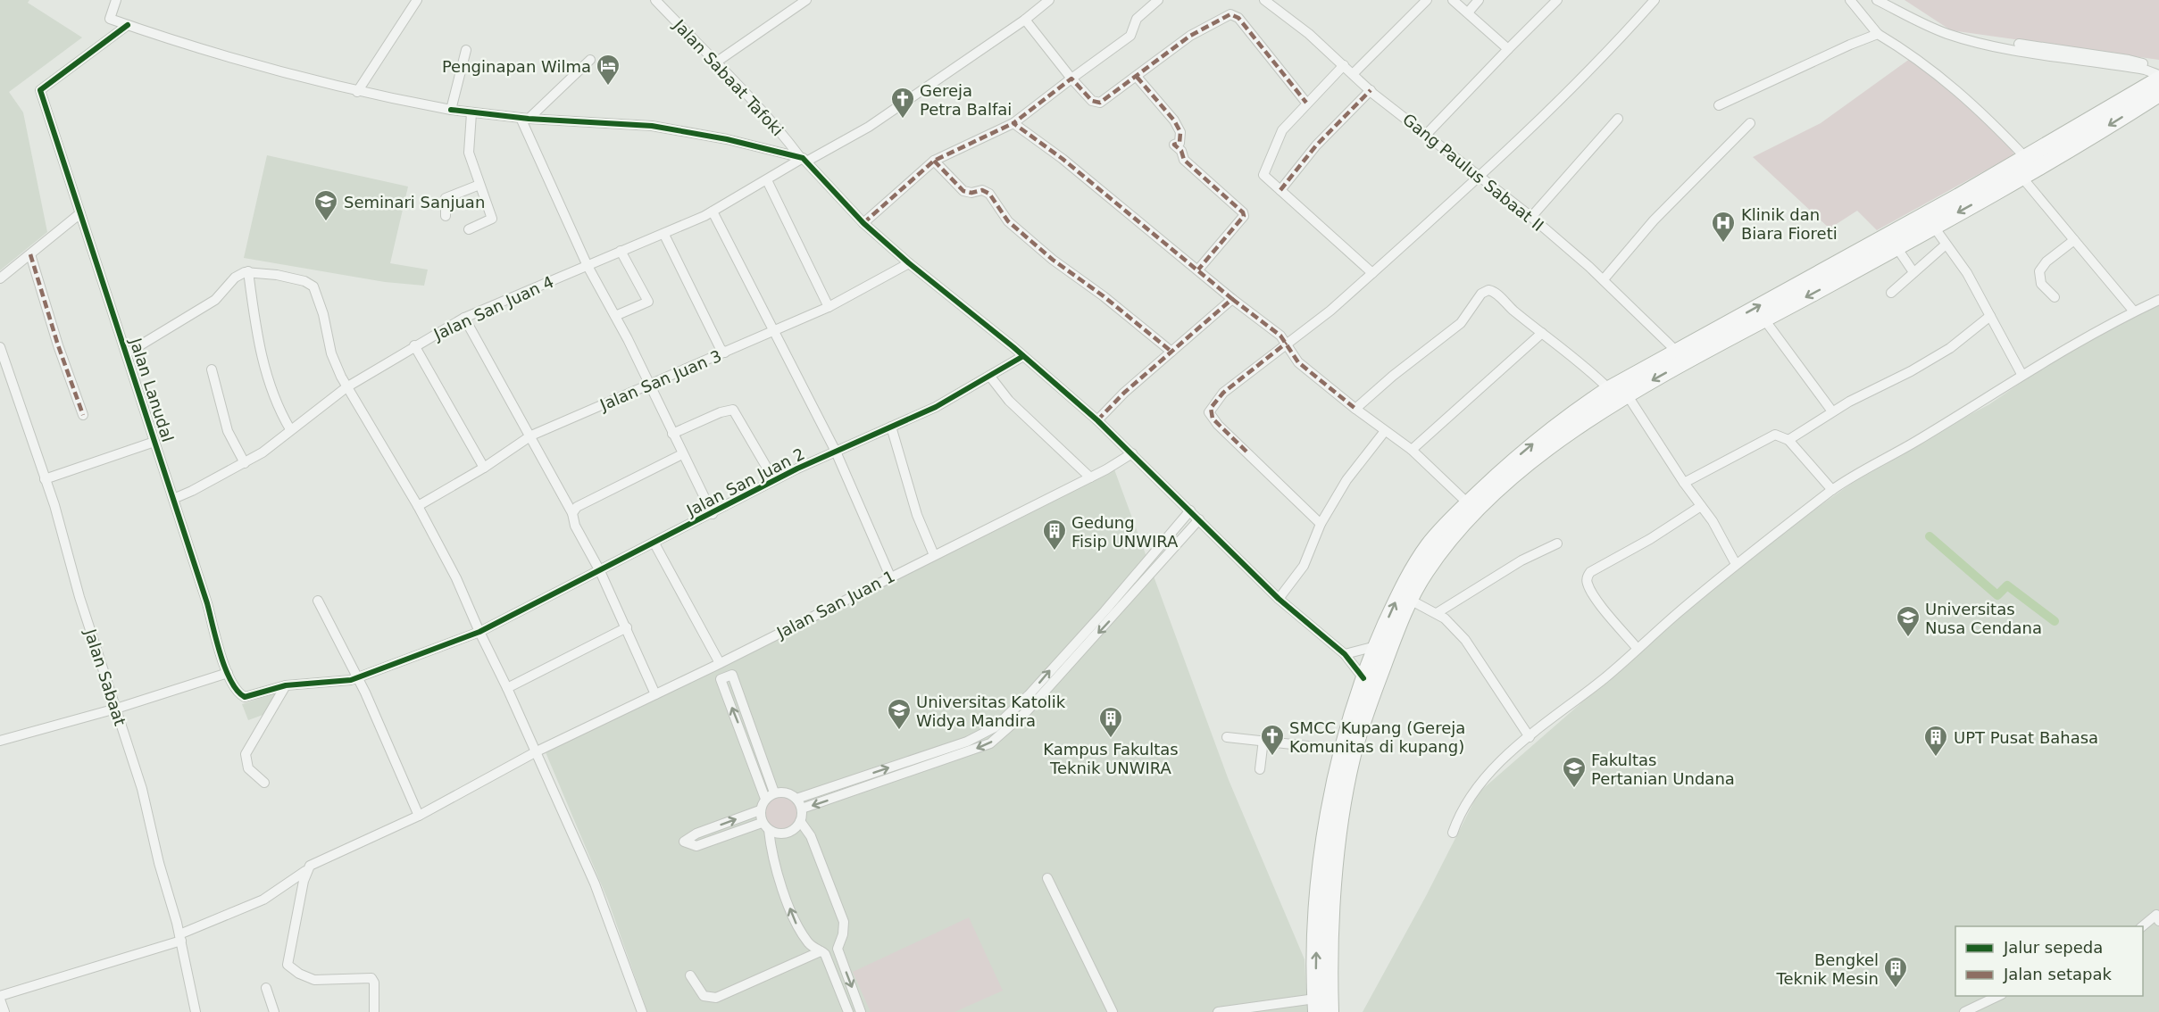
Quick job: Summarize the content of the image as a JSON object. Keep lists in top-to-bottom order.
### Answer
{
  "streets": {
    "street": [
      "Jalan Sabaat Tafoki",
      "Gang Paulus Sabaat II",
      "Jalan San Juan 4",
      "Jalan San Juan 3",
      "Jalan Lanudal",
      "Jalan San Juan 2",
      "Jalan San Juan 1",
      "Jalan Sabaat"
    ]
  },
  "crossings": [
    ["Jalan Sabaat Tafoki", "Jalan San Juan 4"],
    ["Jalan Sabaat Tafoki", "Jalan San Juan 3"],
    ["Jalan Sabaat Tafoki", "Jalan San Juan 2"],
    ["Jalan Sabaat Tafoki", "Jalan San Juan 1"],
    ["Jalan San Juan 4", "Jalan Lanudal"],
    ["Jalan Lanudal", "Jalan San Juan 2"],
    ["Jalan San Juan 1", "Jalan Sabaat"]
  ],
  "places": {
    "hotel": ["Penginapan Wilma"],
    "church": ["Gereja Petra Balfai", "SMCC Kupang (Gereja Komunitas di kupang)"],
    "school or university": [
      "Seminari Sanjuan",
      "Universitas Nusa Cendana",
      "Universitas Katolik Widya Mandira",
      "Fakultas Pertanian Undana"
    ],
    "hospital": ["Klinik dan Biara Fioreti"],
    "building": [
      "Gedung Fisip UNWIRA",
      "Kampus Fakultas Teknik UNWIRA",
      "UPT Pusat Bahasa",
      "Bengkel Teknik Mesin"
    ]
  },
  "legend": ["Jalur sepeda", "Jalan setapak"]
}
